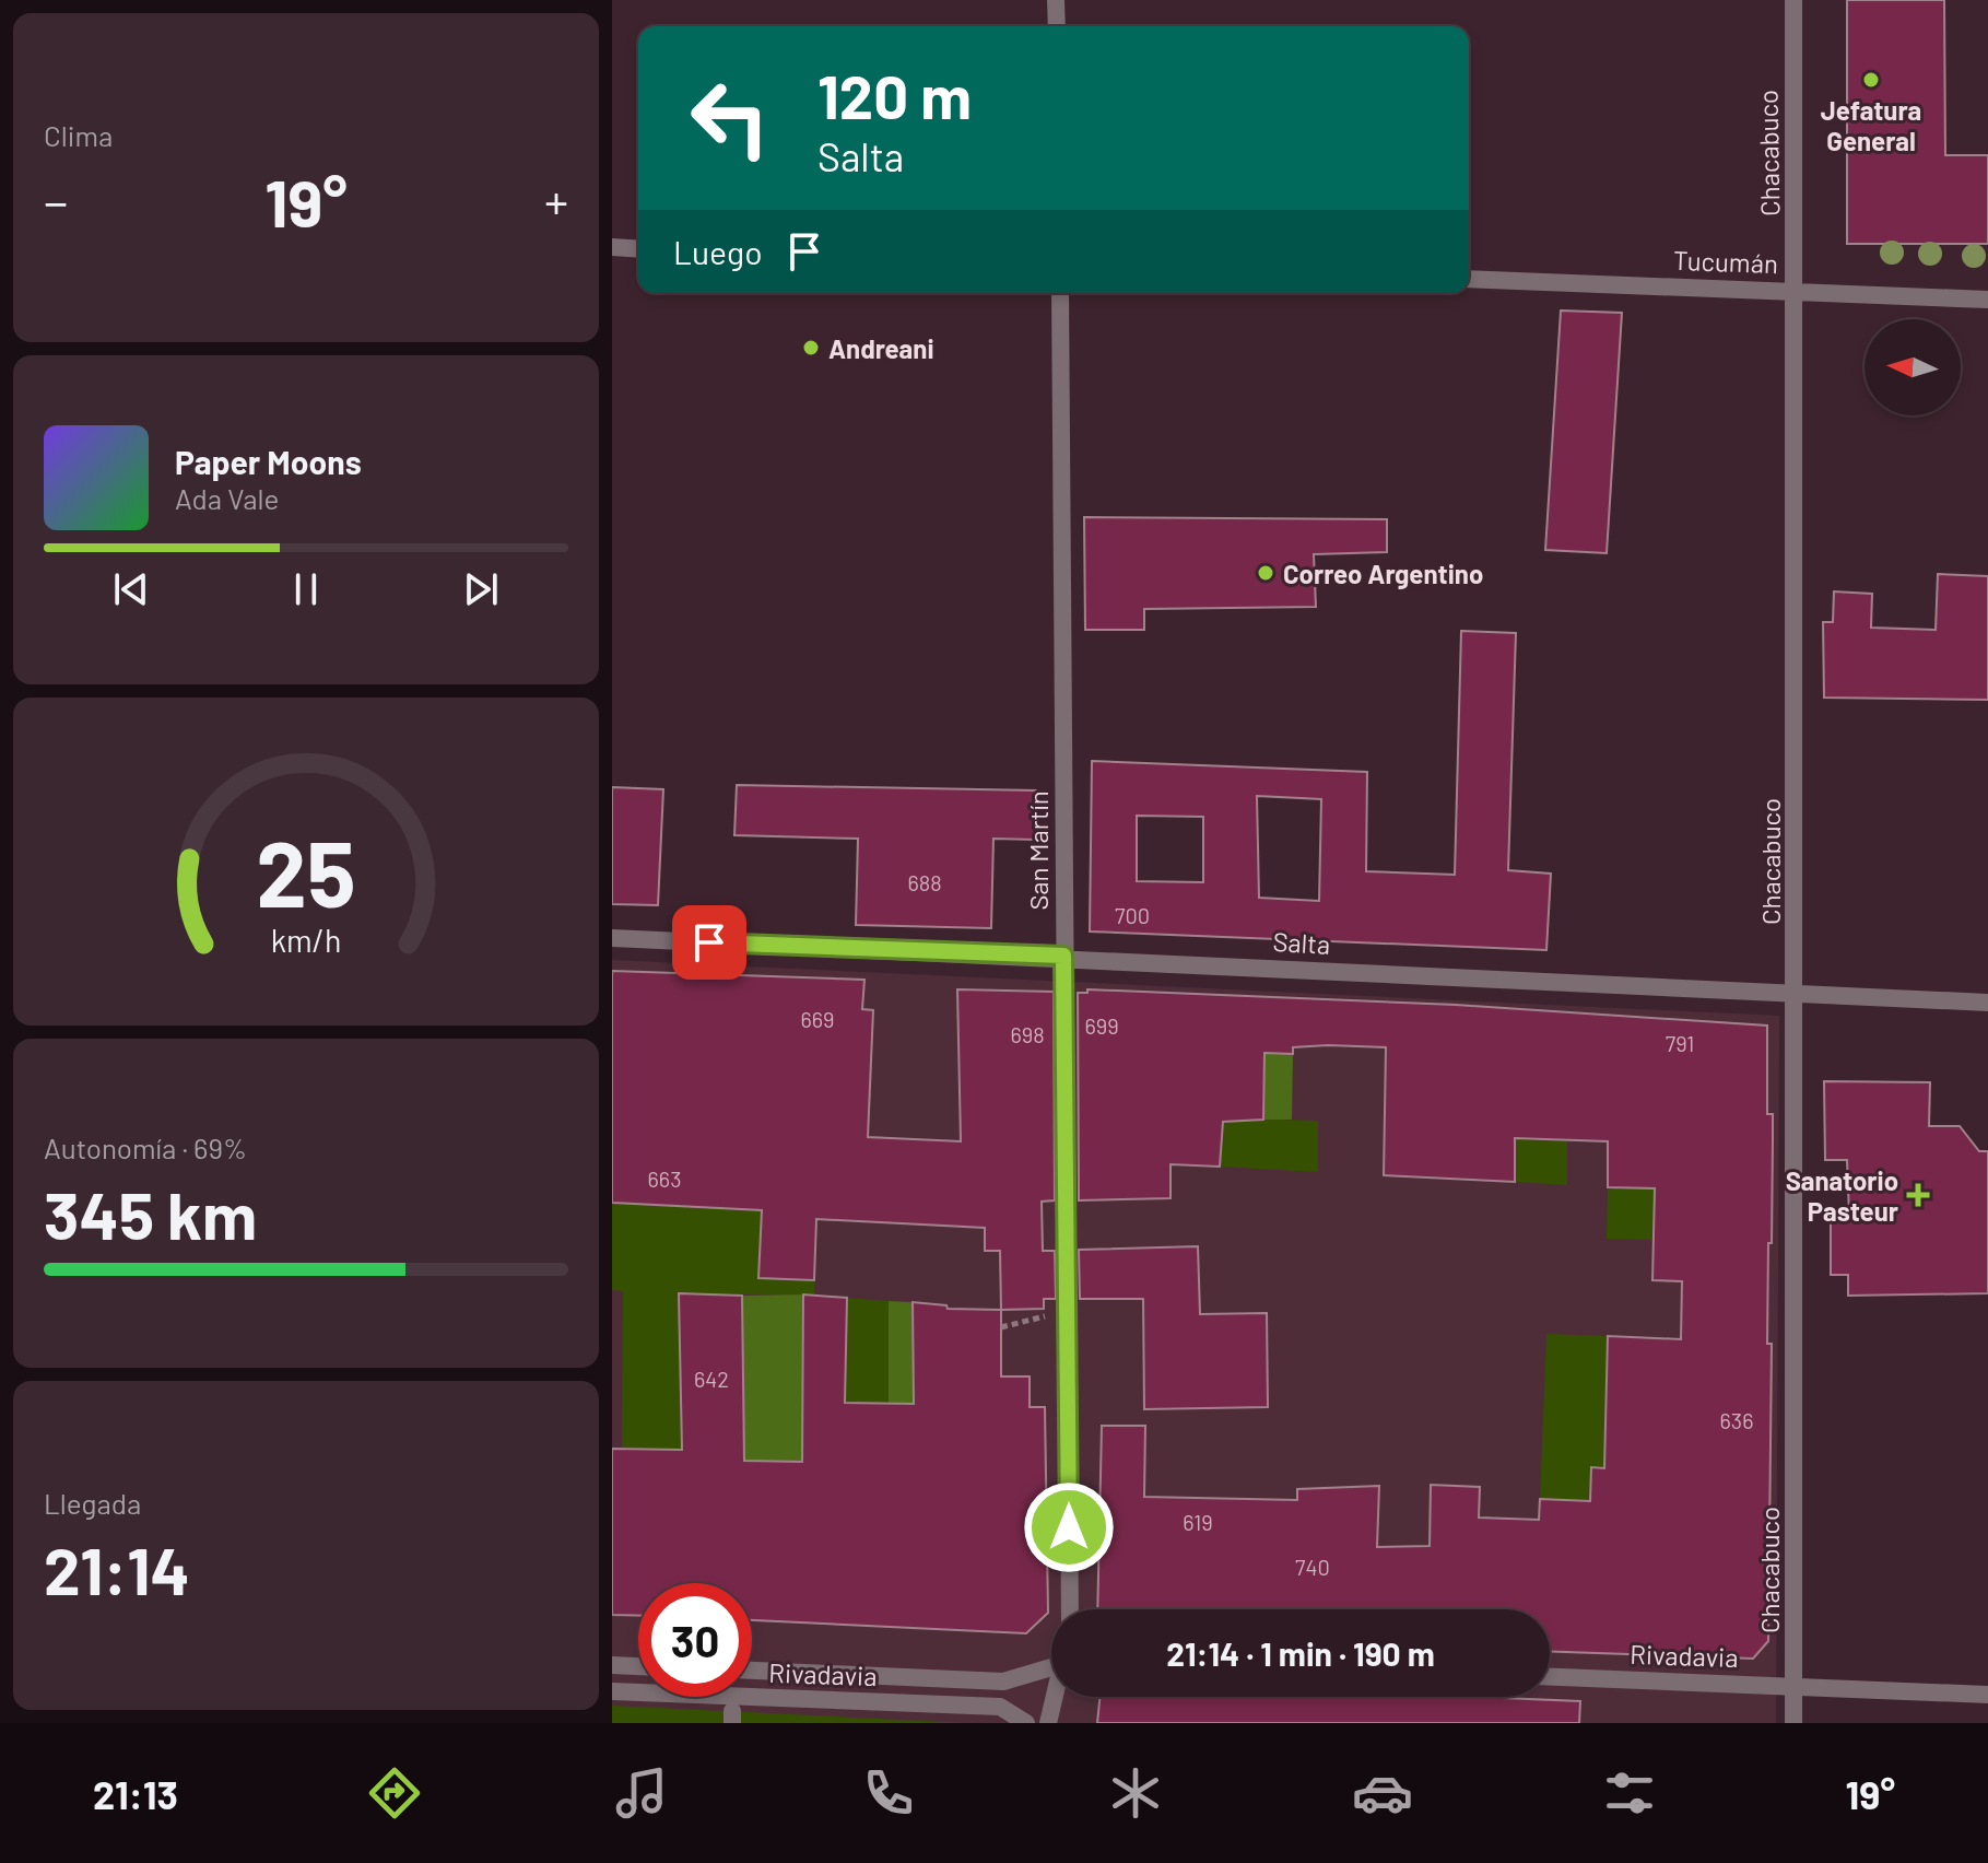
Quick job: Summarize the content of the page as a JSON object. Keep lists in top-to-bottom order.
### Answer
{
  "streets": {
    "street": [
      "Chacabuco",
      "Tucumán",
      "San Martín",
      "Salta",
      "Rivadavia"
    ]
  },
  "crossings": [
    ["Chacabuco", "Tucumán"],
    ["Chacabuco", "Salta"],
    ["Chacabuco", "Rivadavia"],
    ["San Martín", "Salta"]
  ],
  "places": {
    "other": ["Jefatura General", "Andreani", "Correo Argentino"],
    "health": ["Sanatorio Pasteur"]
  },
  "house_numbers": [
    "688",
    "700",
    "669",
    "699",
    "698",
    "791",
    "663",
    "642",
    "636",
    "619",
    "740"
  ],
  "north": "left",
  "page": {
    "tile": [
      "Clima",
      ["Autonomía · 69%", "345 km"],
      ["Llegada", "21:14"]
    ],
    "turn": ["120 m", "Salta"],
    "heat": ["−", "19°", "+"],
    "then": "Luego",
    "song": ["Paper Moons", "Ada Vale"],
    "limit": "30",
    "trip": "21:14 · 1 min · 190 m",
    "tabs": ["21:13", "19°"],
    "gauge": ["25", "km/h"]
  }
}
